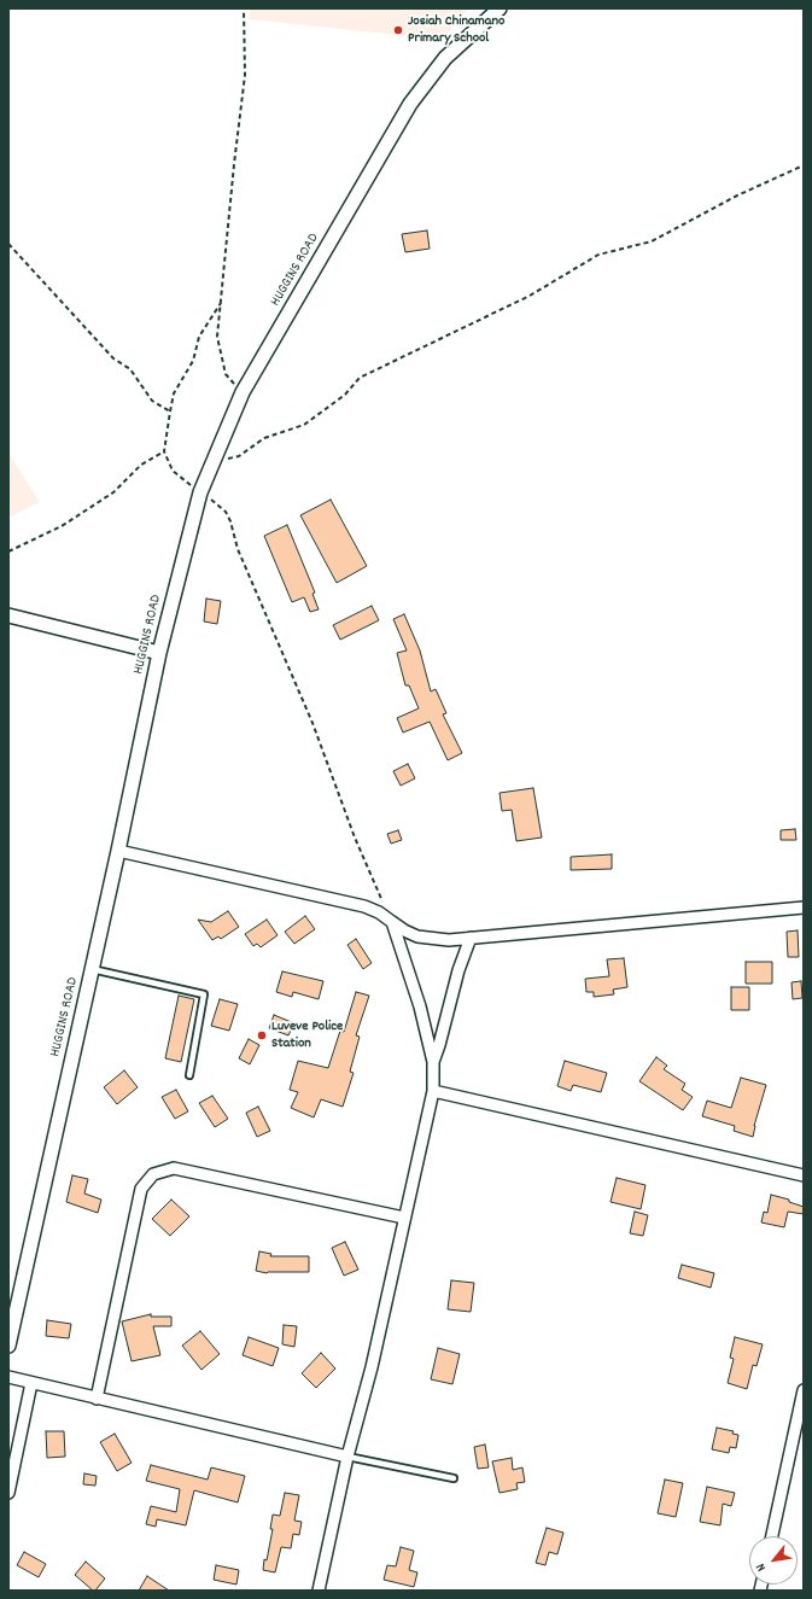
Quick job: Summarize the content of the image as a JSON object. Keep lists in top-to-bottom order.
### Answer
{
  "streets": {
    "street": ["HUGGINS ROAD"]
  },
  "places": ["Josiah Chinamano Primary School", "Luveve Police Station"],
  "north": "bottom left"
}
